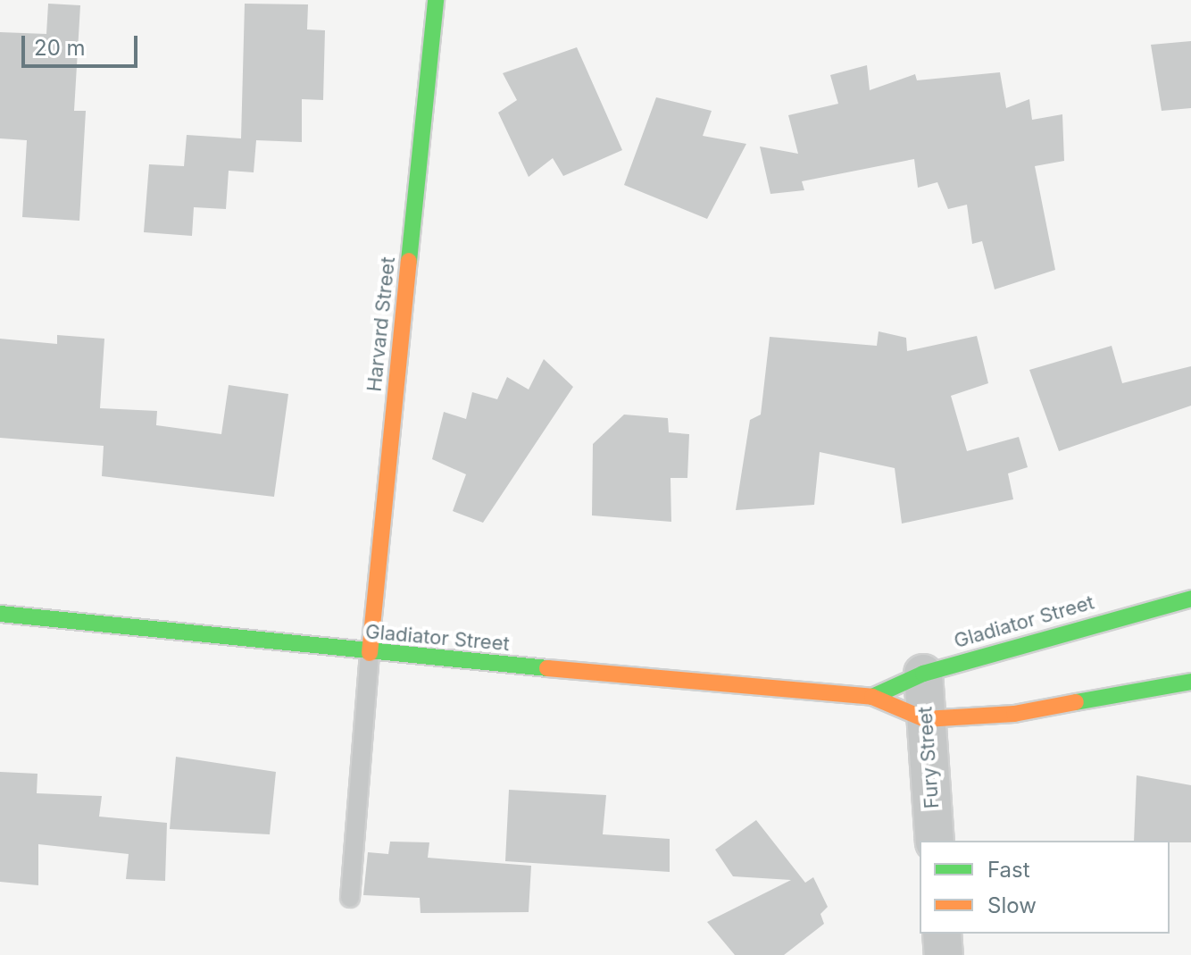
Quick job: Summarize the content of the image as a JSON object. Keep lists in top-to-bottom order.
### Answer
{
  "streets": {
    "street": ["Harvard Street", "Gladiator Street", "Fury Street"]
  },
  "crossings": [
    ["Harvard Street", "Gladiator Street"],
    ["Gladiator Street", "Fury Street"]
  ],
  "legend": ["Fast", "Slow"],
  "scale_bar": "20 m"
}
